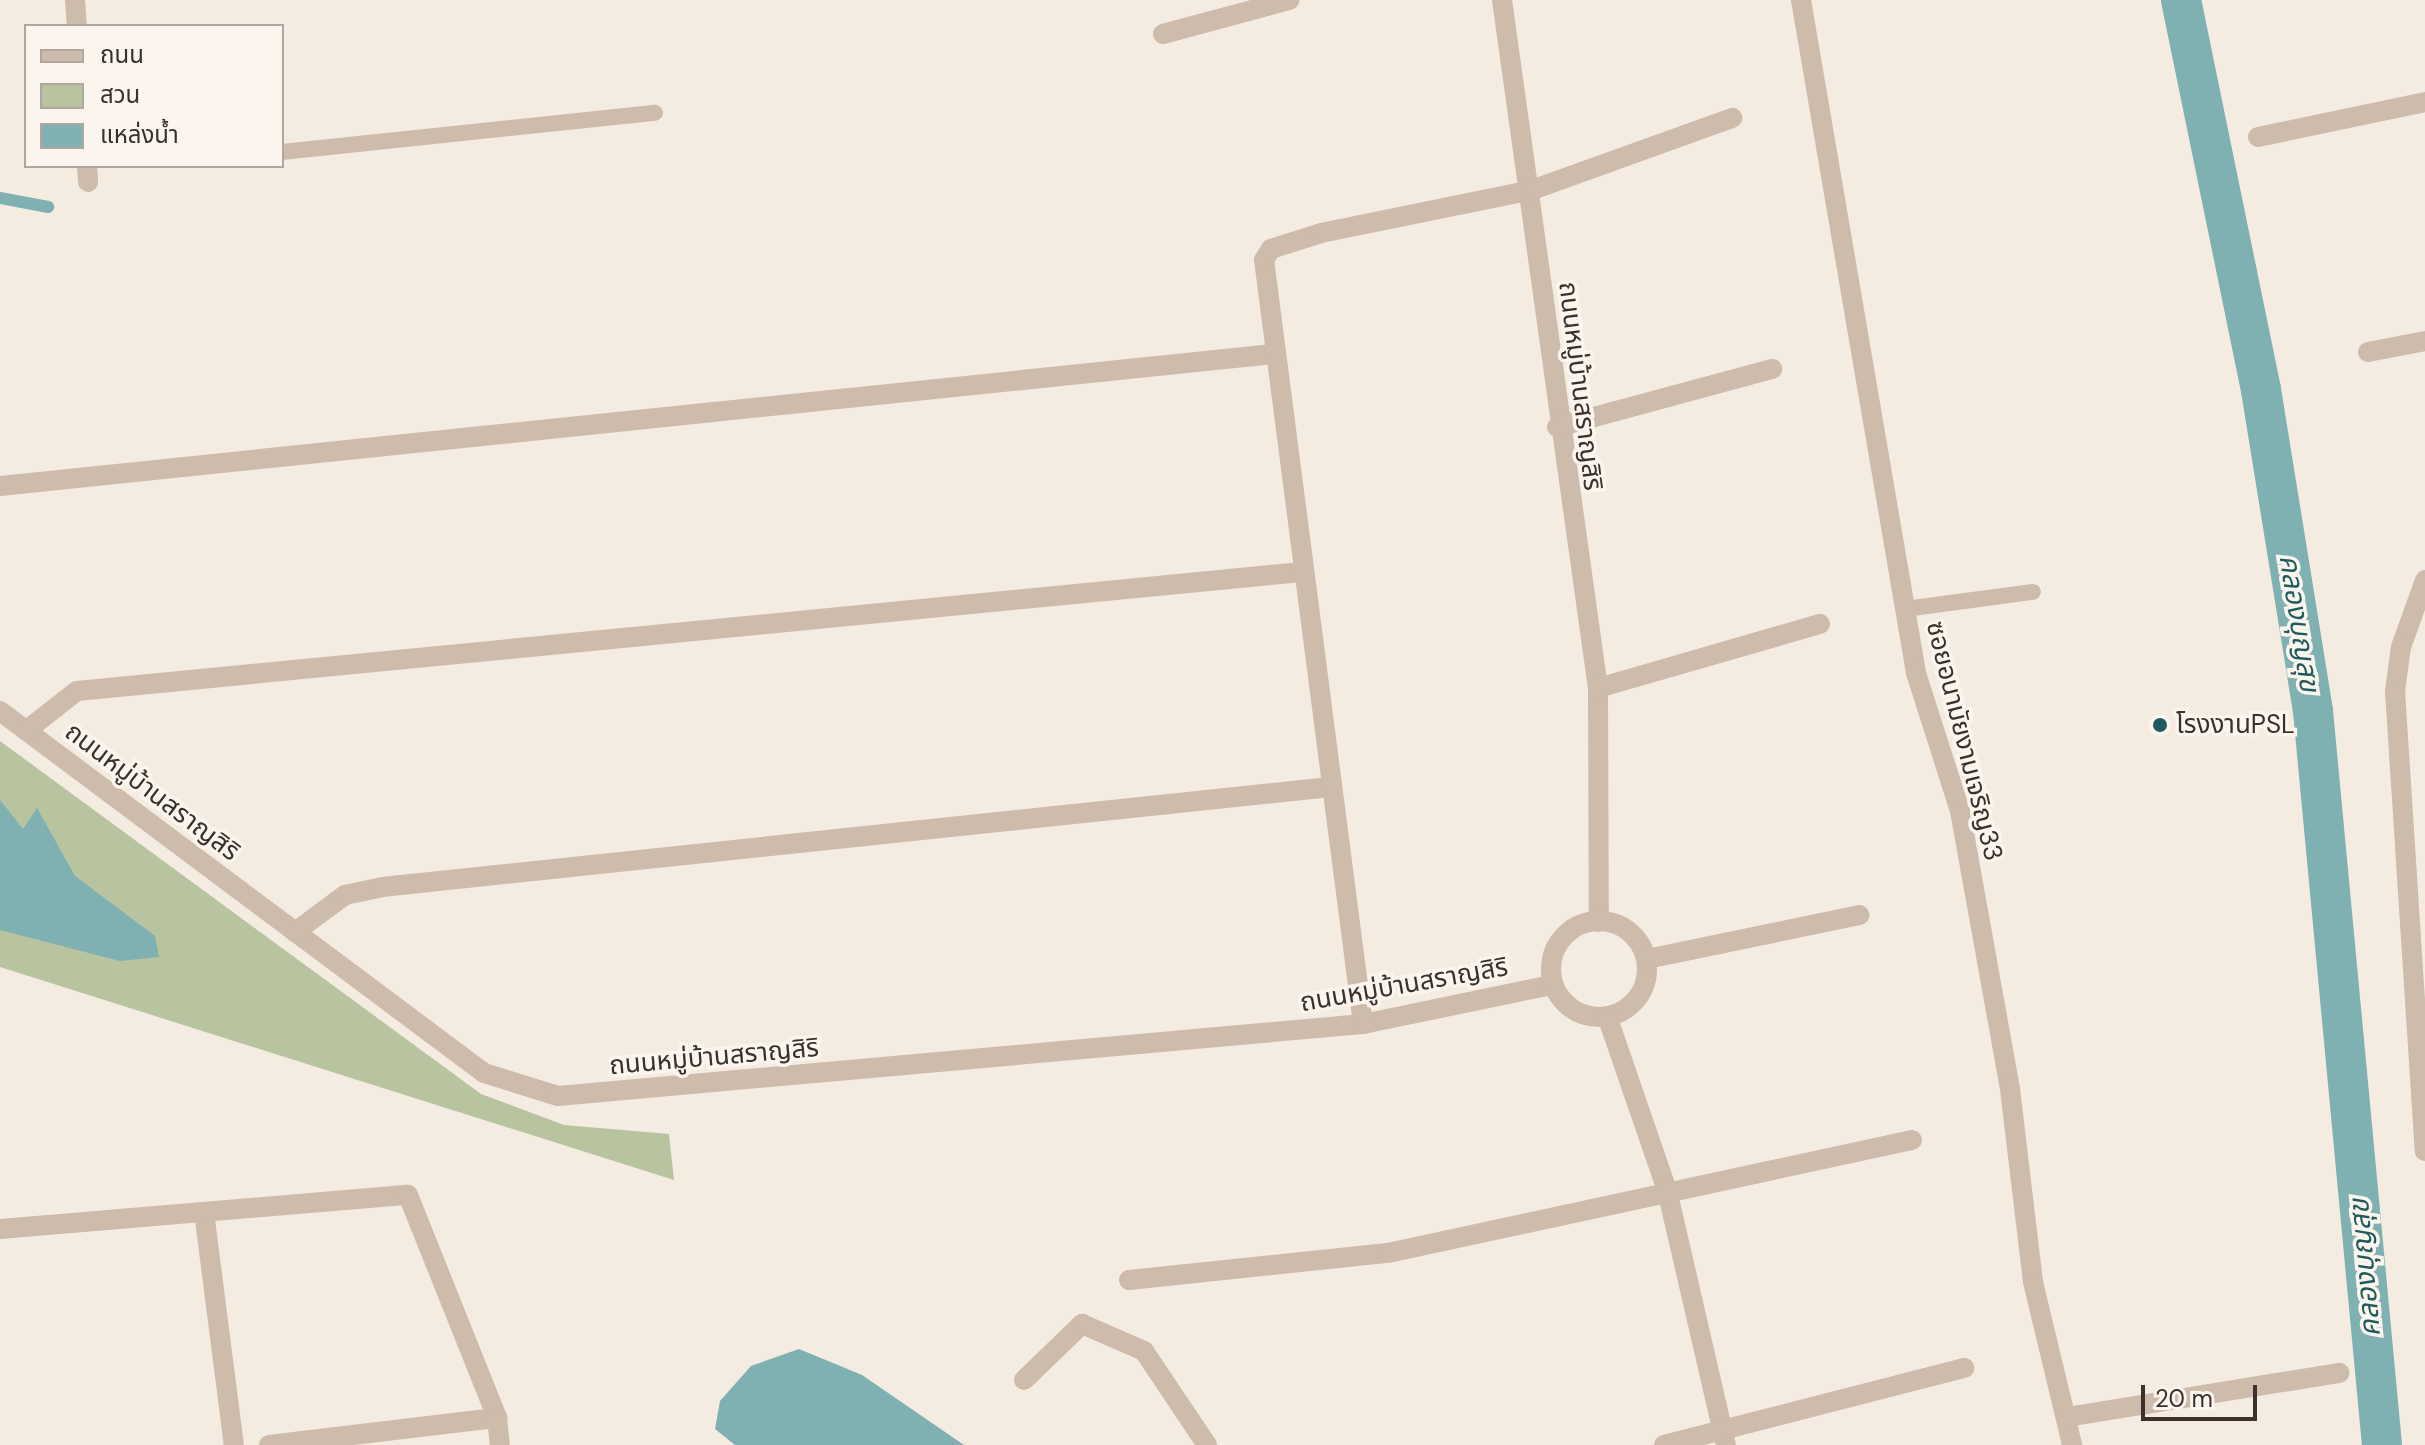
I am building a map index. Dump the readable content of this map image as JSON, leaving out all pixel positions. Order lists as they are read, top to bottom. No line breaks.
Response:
{"streets":{"street":["ถนนหมู่บ้านสราญสิริ","ซอยอนามัยงามเจริญ33"]},"water":["คลองบุญสุข"],"places":["โรงงานPSL"],"legend":["ถนน","สวน","แหล่งน้ำ"],"scale_bar":"20 m"}
